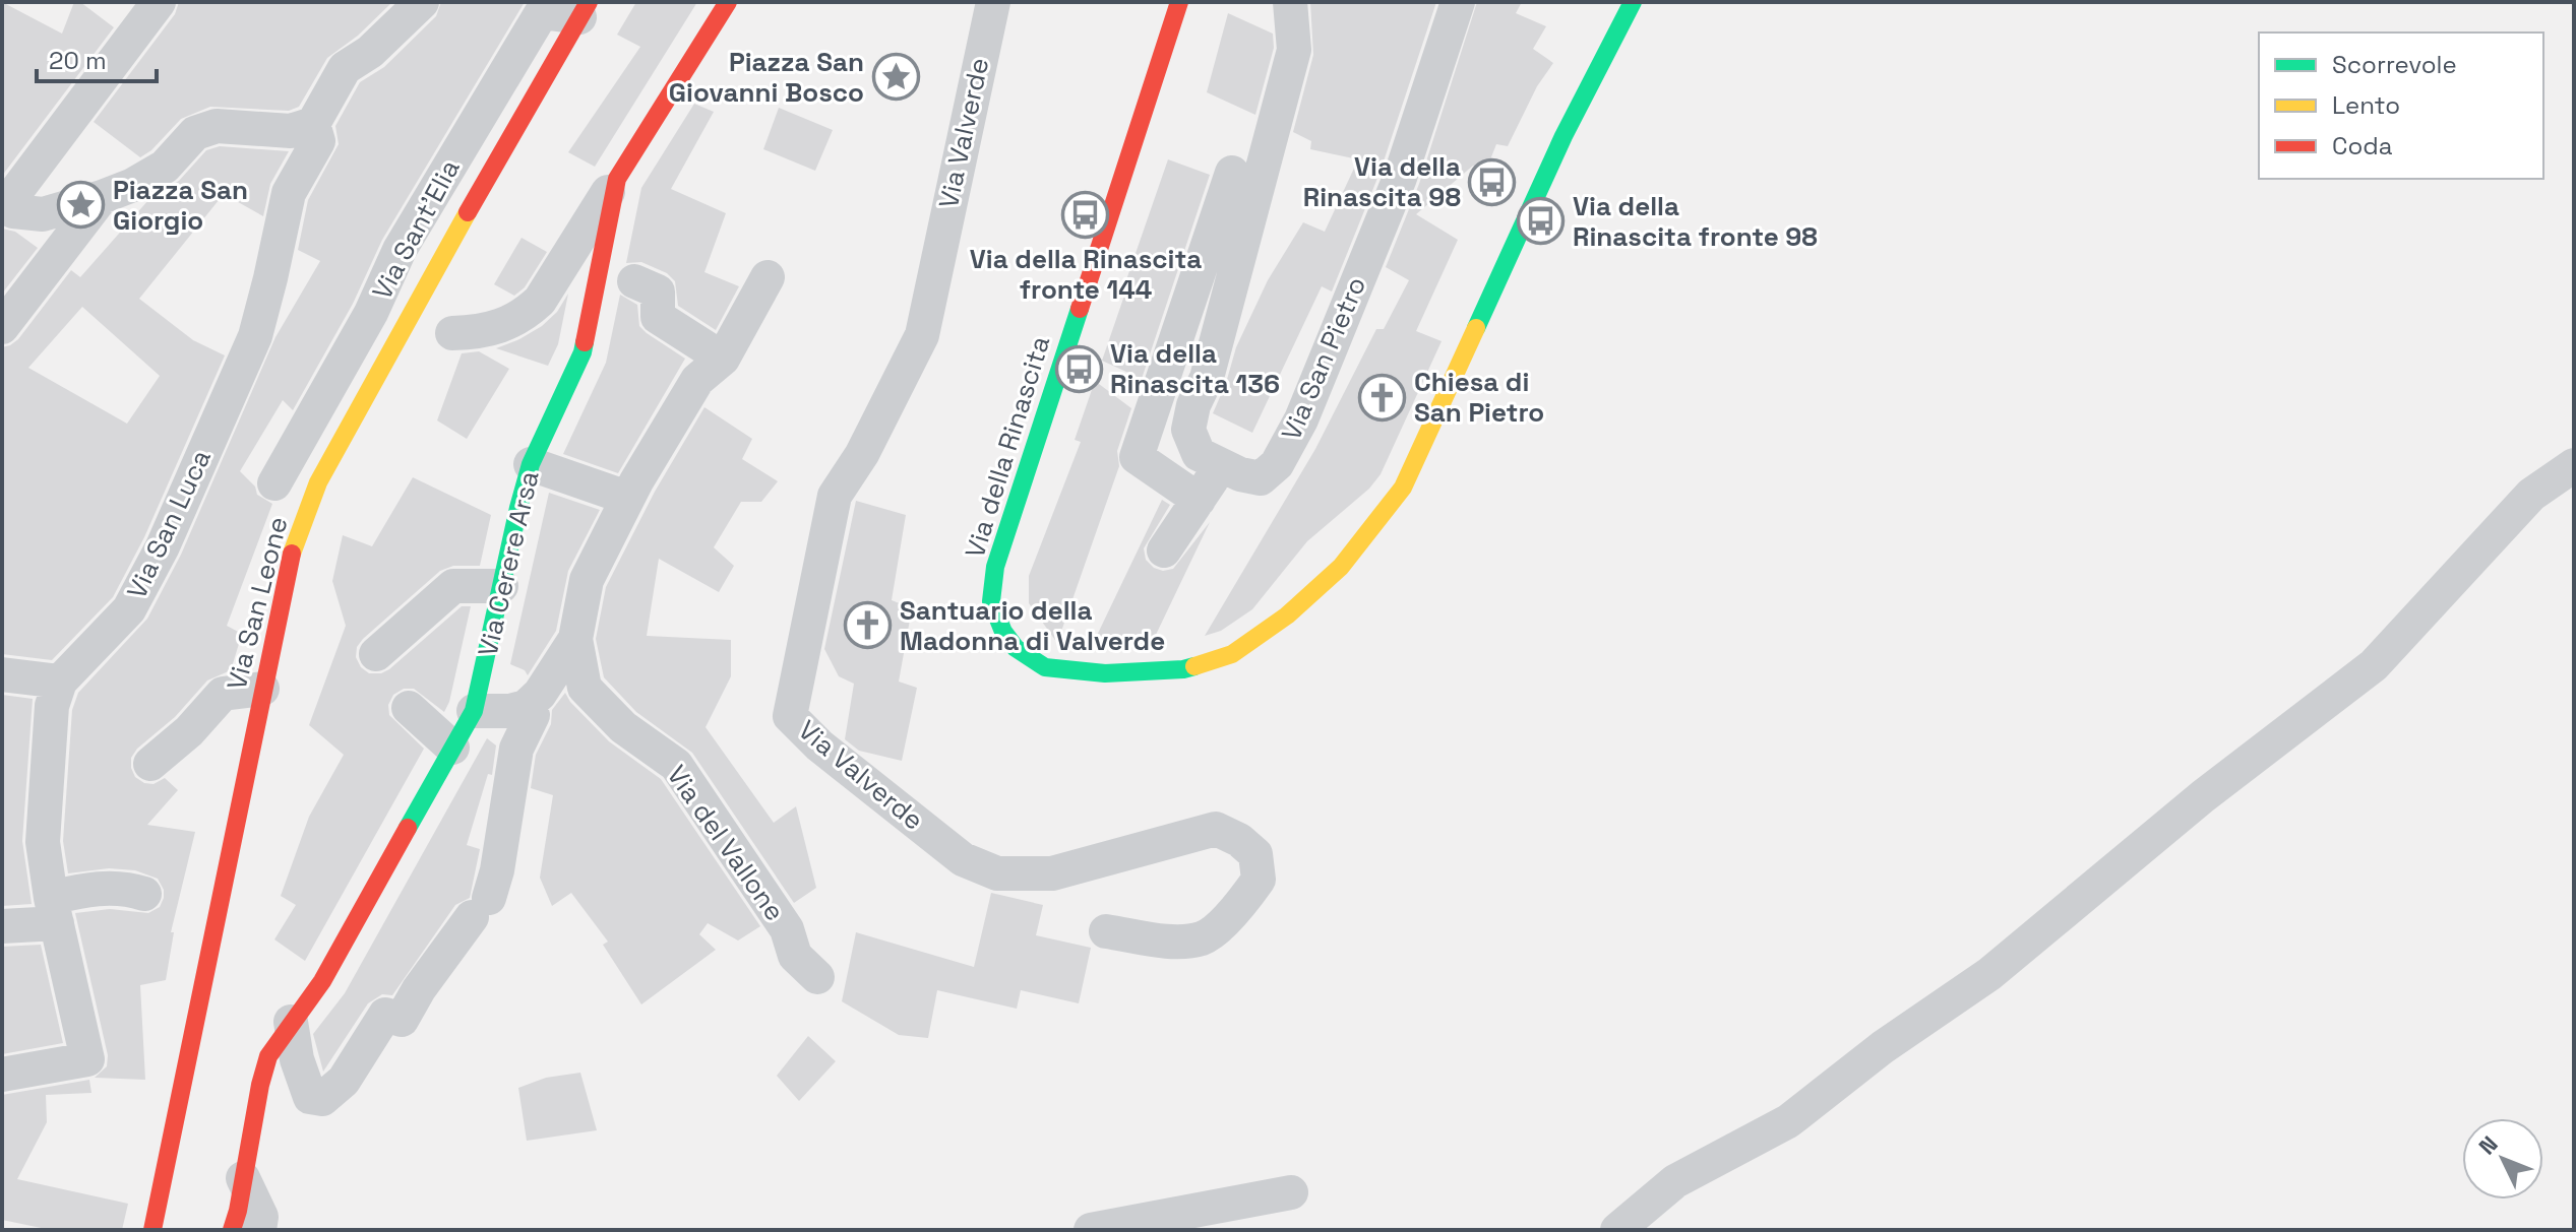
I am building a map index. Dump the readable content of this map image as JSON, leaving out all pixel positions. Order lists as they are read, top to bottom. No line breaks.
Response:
{"streets":{"street":["Via Valverde","Via Sant'Elia","Via San Pietro","Via della Rinascita","Via San Luca","Via Cerere Arsa","Via San Leone","Via del Vallone"]},"crossings":[["Via Sant'Elia","Via San Leone"]],"places":{"place":["Piazza San Giovanni Bosco","Piazza San Giorgio"],"bus stop":["Via della Rinascita 98","Via della Rinascita fronte 144","Via della Rinascita fronte 98","Via della Rinascita 136"],"church":["Chiesa di San Pietro","Santuario della Madonna di Valverde"]},"legend":["Scorrevole","Lento","Coda"],"scale_bar":"20 m","north":"top left"}
